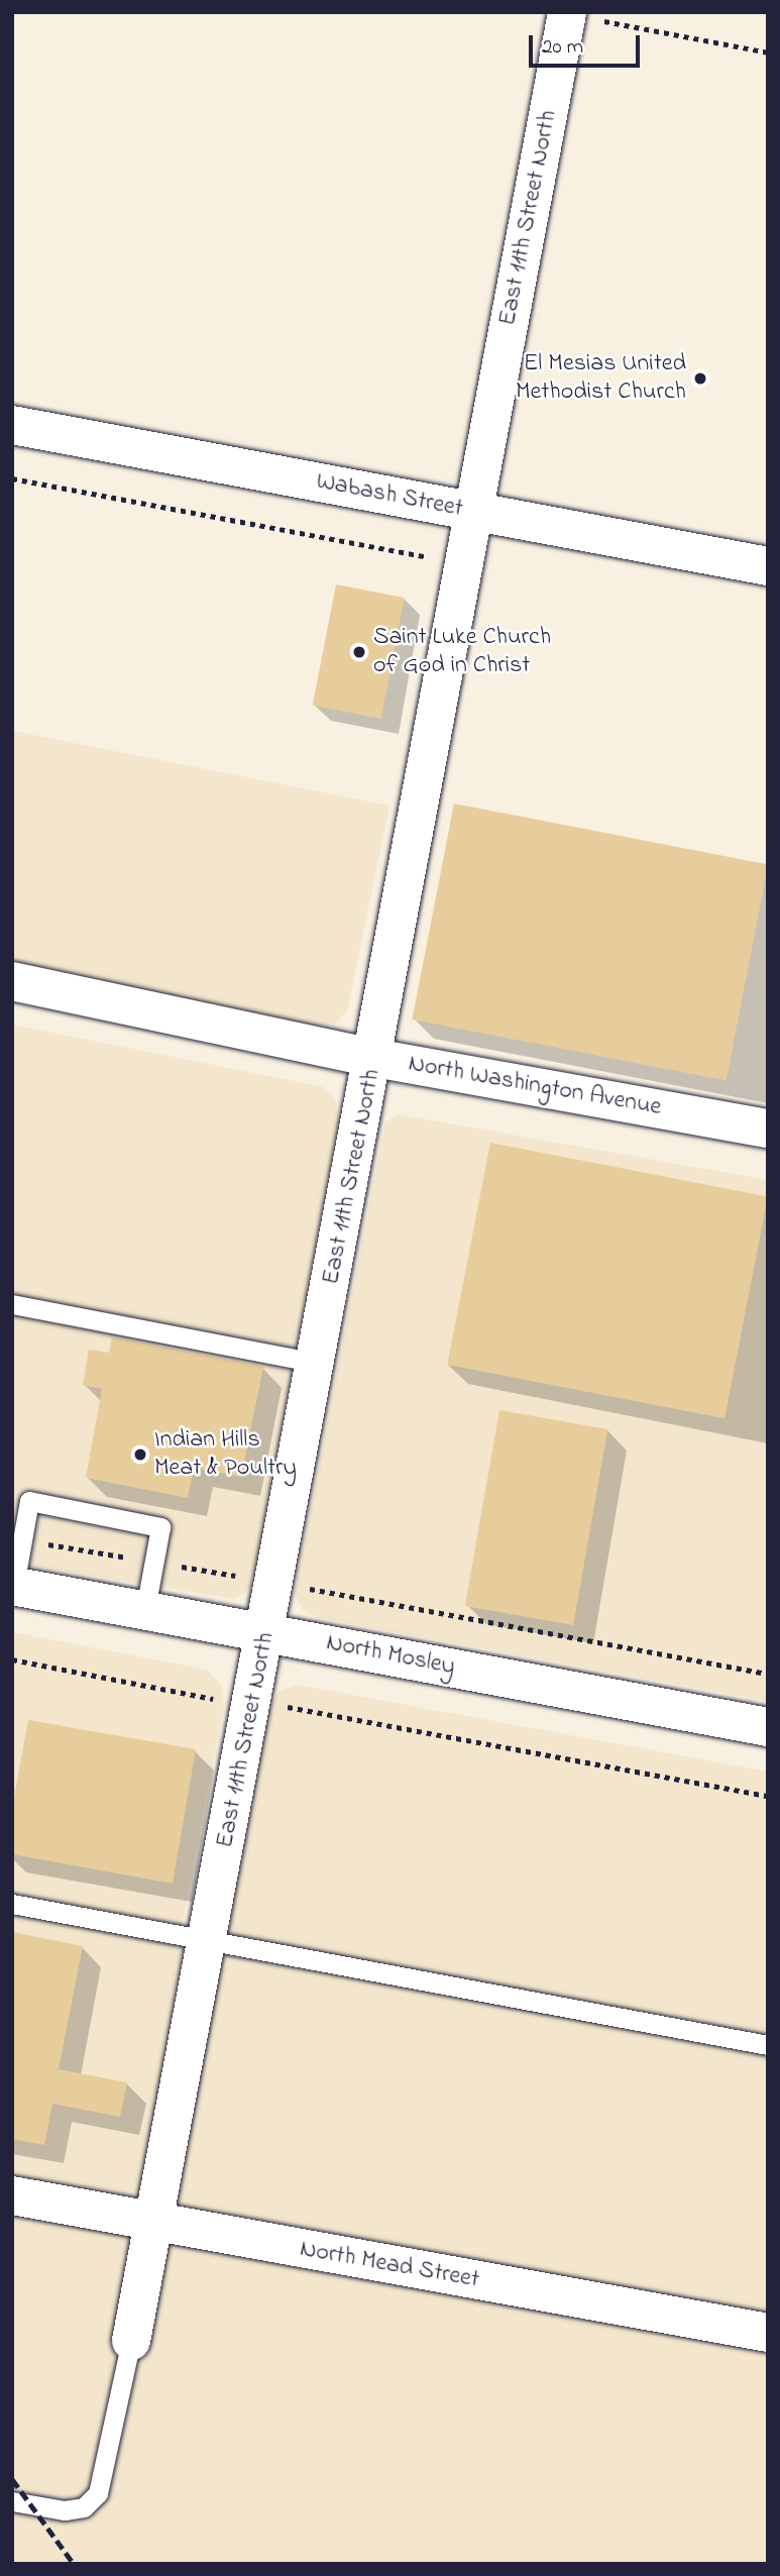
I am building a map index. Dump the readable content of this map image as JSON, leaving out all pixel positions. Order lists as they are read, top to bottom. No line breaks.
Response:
{"streets":{"street":["East 11th Street North","Wabash Street","North Washington Avenue","North Mosley","North Mead Street"]},"crossings":[["East 11th Street North","Wabash Street"],["East 11th Street North","North Washington Avenue"],["East 11th Street North","North Mosley"],["East 11th Street North","North Mead Street"]],"places":["El Mesias United Methodist Church","Saint Luke Church of God in Christ","Indian Hills Meat & Poultry"],"scale_bar":"20 m"}
